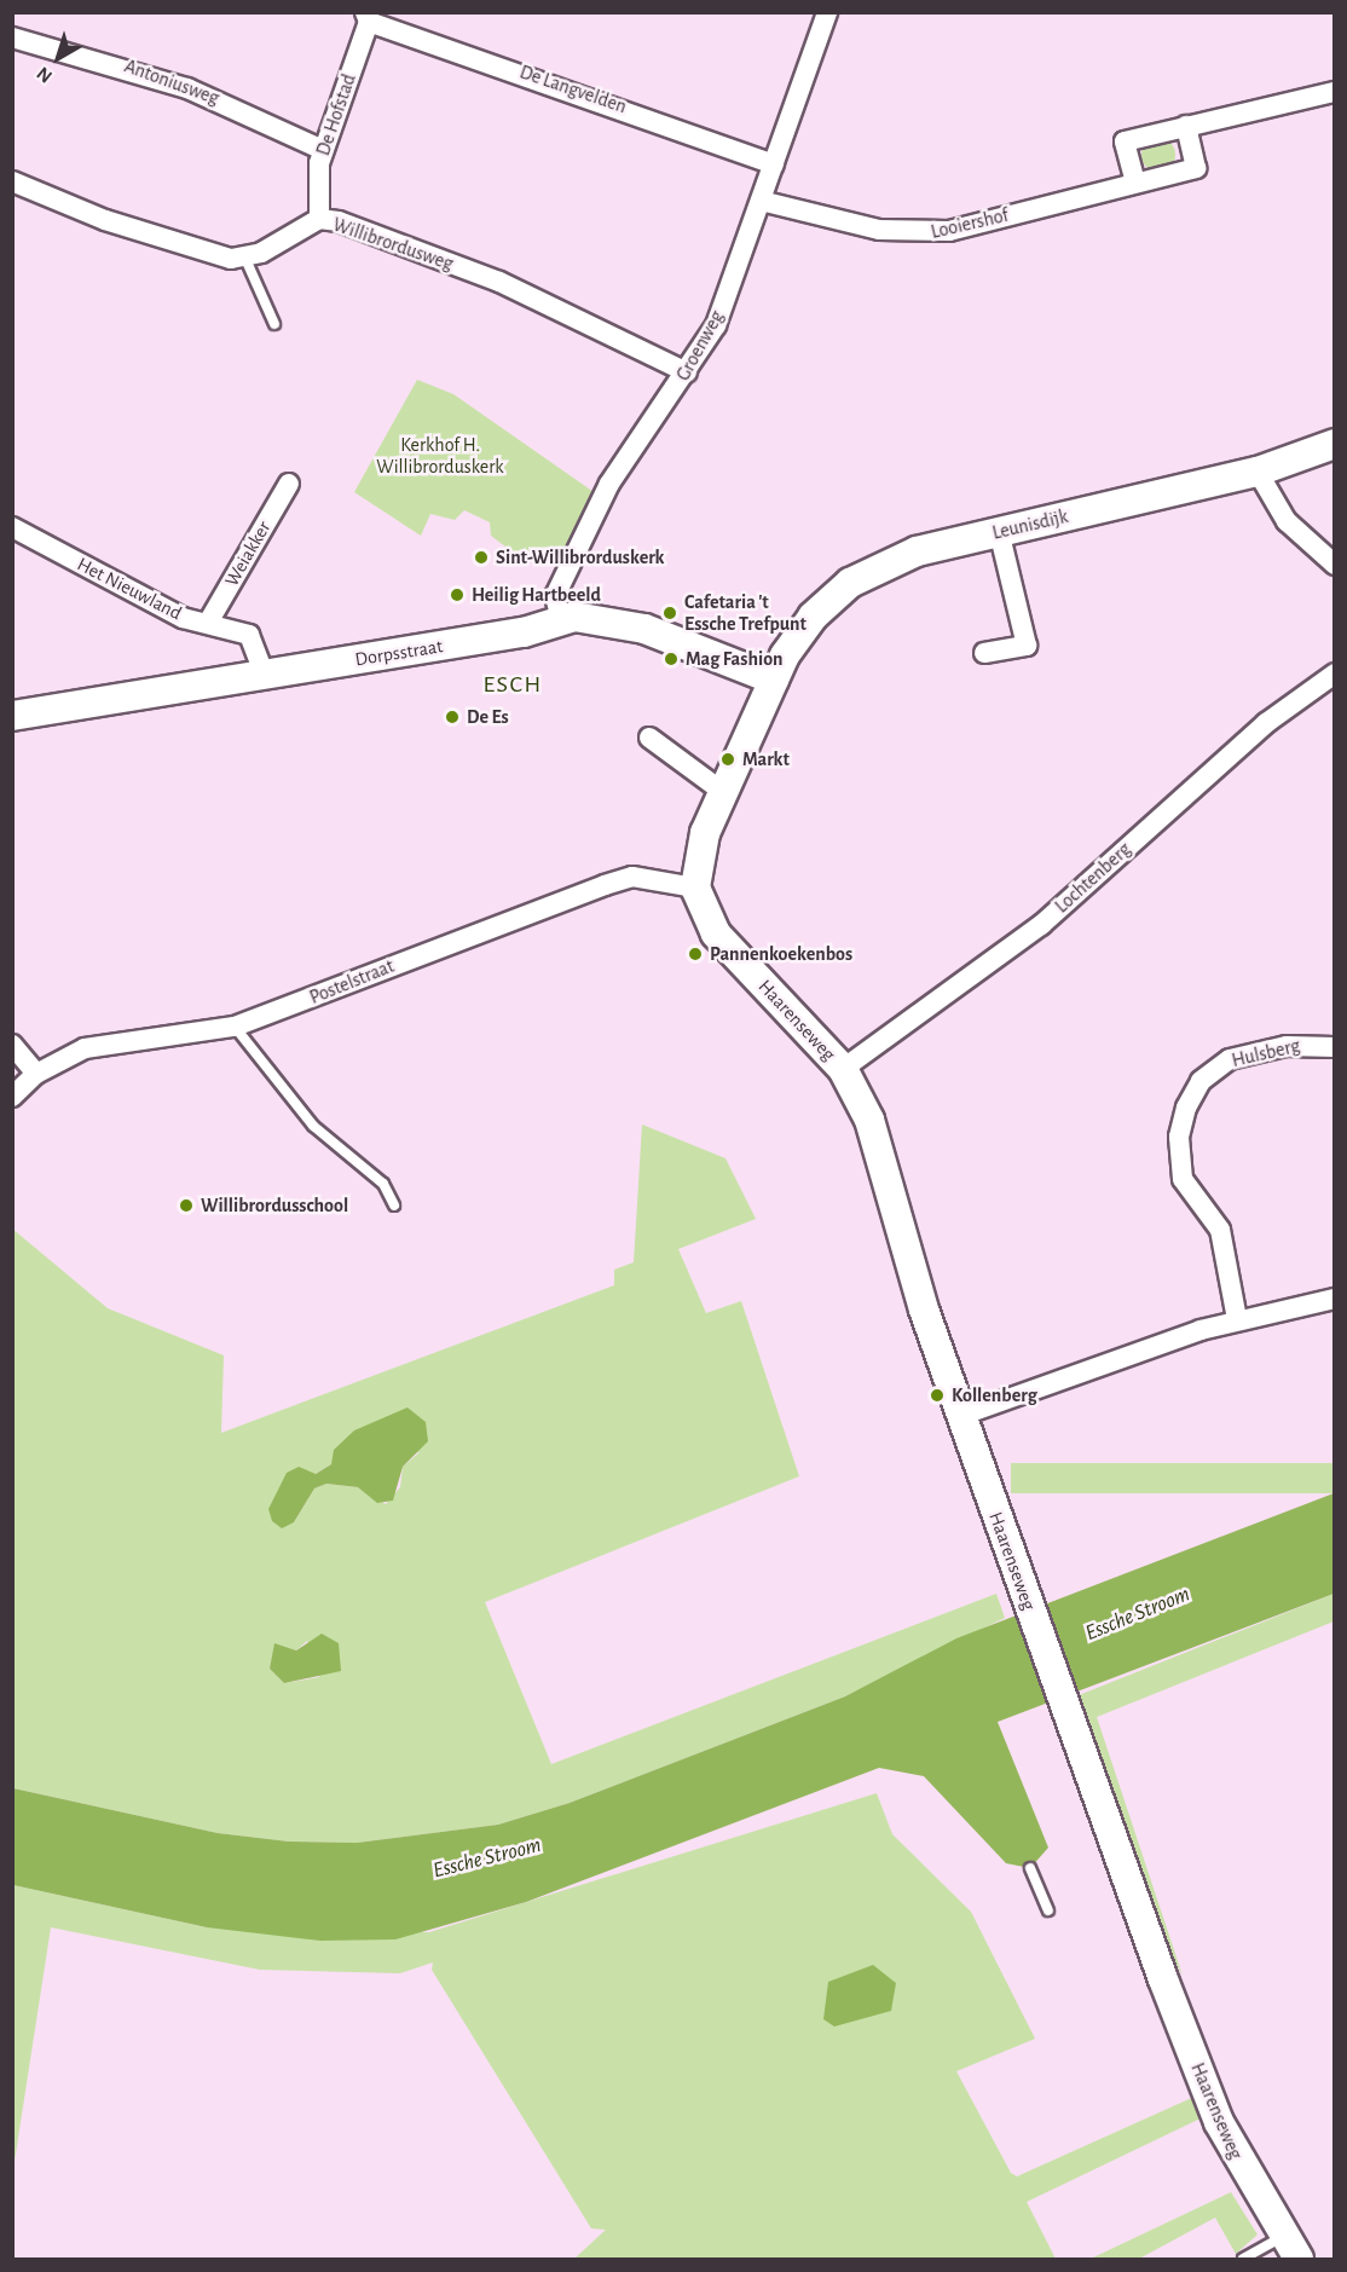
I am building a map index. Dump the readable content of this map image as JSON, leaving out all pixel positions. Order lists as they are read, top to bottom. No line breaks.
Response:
{"streets":{"street":["Antoniusweg","De Langvelden","De Hofstad","Looiershof","Willibrordusweg","Groenweg","Leunisdijk","Weiakker","Het Nieuwland","Dorpsstraat","Lochtenberg","Postelstraat","Haarenseweg","Hulsberg"]},"crossings":[["Antoniusweg","De Hofstad"],["De Langvelden","De Hofstad"],["De Langvelden","Groenweg"],["De Hofstad","Willibrordusweg"],["Looiershof","Groenweg"],["Willibrordusweg","Groenweg"],["Groenweg","Dorpsstraat"],["Leunisdijk","Dorpsstraat"],["Weiakker","Het Nieuwland"],["Het Nieuwland","Dorpsstraat"],["Lochtenberg","Haarenseweg"],["Postelstraat","Haarenseweg"]],"districts":["ESCH"],"water":["Essche Stroom"],"parks":["Kerkhof H. Willibrorduskerk"],"places":["Sint-Willibrorduskerk","Heilig Hartbeeld","Cafetaria 't Essche Trefpunt","Mag Fashion","De Es","Markt","Pannenkoekenbos","Willibrordusschool","Kollenberg"],"north":"bottom left"}
